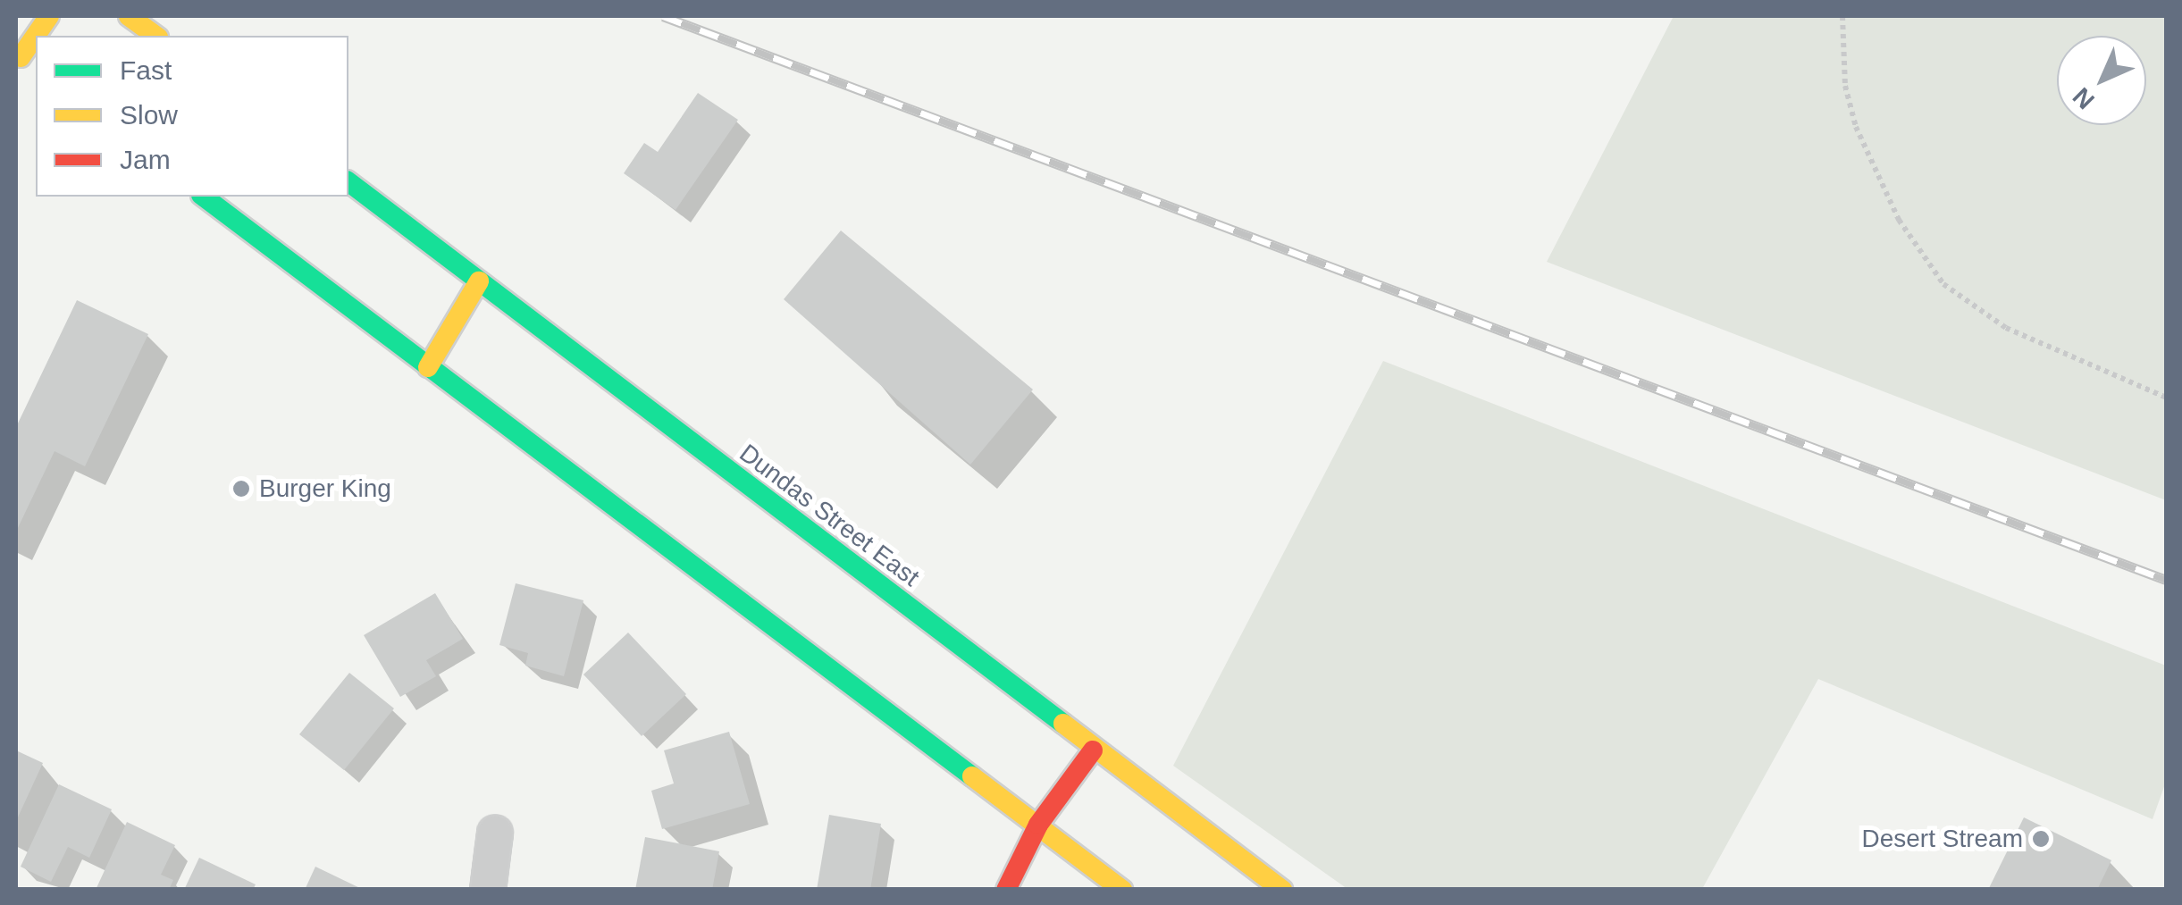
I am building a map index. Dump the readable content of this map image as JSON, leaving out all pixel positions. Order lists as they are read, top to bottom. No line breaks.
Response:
{"streets":{"main road":["Dundas Street East"]},"places":["Burger King","Desert Stream"],"legend":["Fast","Slow","Jam"],"north":"bottom left"}
